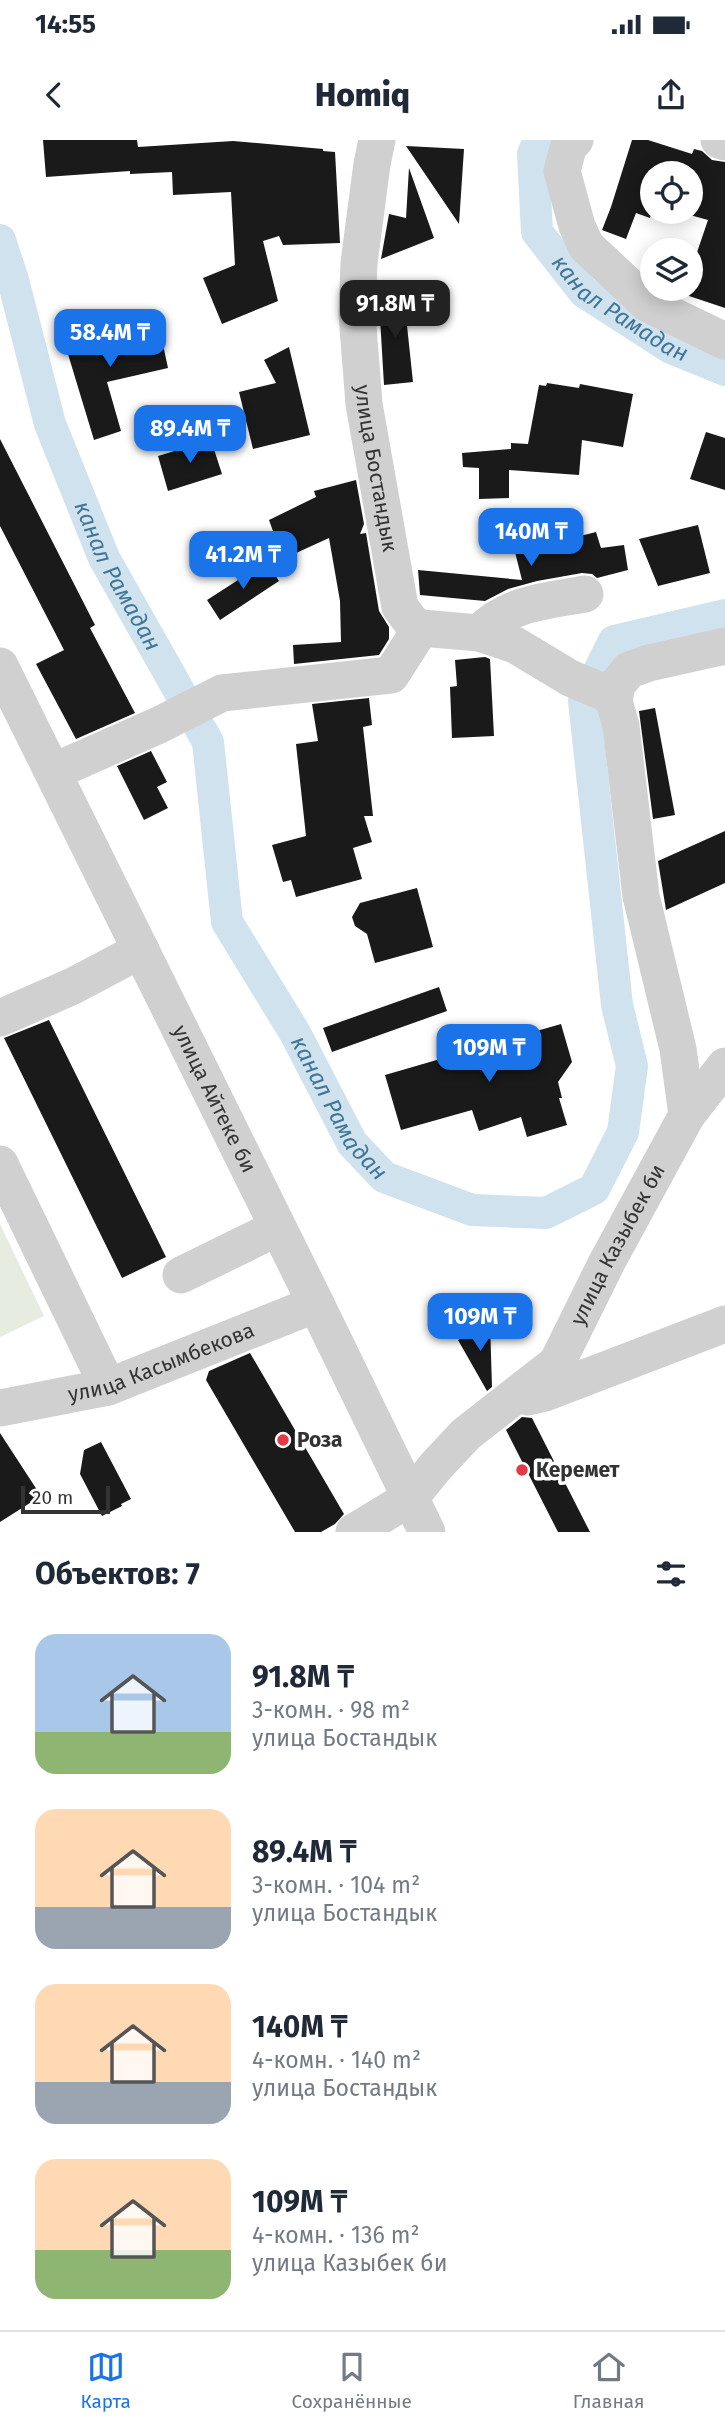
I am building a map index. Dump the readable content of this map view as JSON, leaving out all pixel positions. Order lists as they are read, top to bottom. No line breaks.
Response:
{"streets":{"street":["улица Бостандык","улица Айтеке би","улица Казыбек би","улица Касымбекова"]},"crossings":[["улица Айтеке би","улица Казыбек би"],["улица Айтеке би","улица Касымбекова"]],"water":["канал Рамадан"],"places":["Роза","Керемет"],"scale_bar":"20 m","page":{"status":"14:55","header":"Homiq","price":["91.8M ₸","58.4M ₸","89.4M ₸","140M ₸","41.2M ₸","109M ₸","109M ₸"],"scale":"20 m","heading":"Объектов: 7","list":[{"name":"91.8M ₸","note":"3-комн. · 98 m² · улица Бостандык"},{"name":"89.4M ₸","note":"3-комн. · 104 m² · улица Бостандык"},{"name":"140M ₸","note":"4-комн. · 140 m² · улица Бостандык"},{"name":"109M ₸","note":"4-комн. · 136 m² · улица Казыбек би"}],"tabs":["Карта","Сохранённые","Главная"]}}
